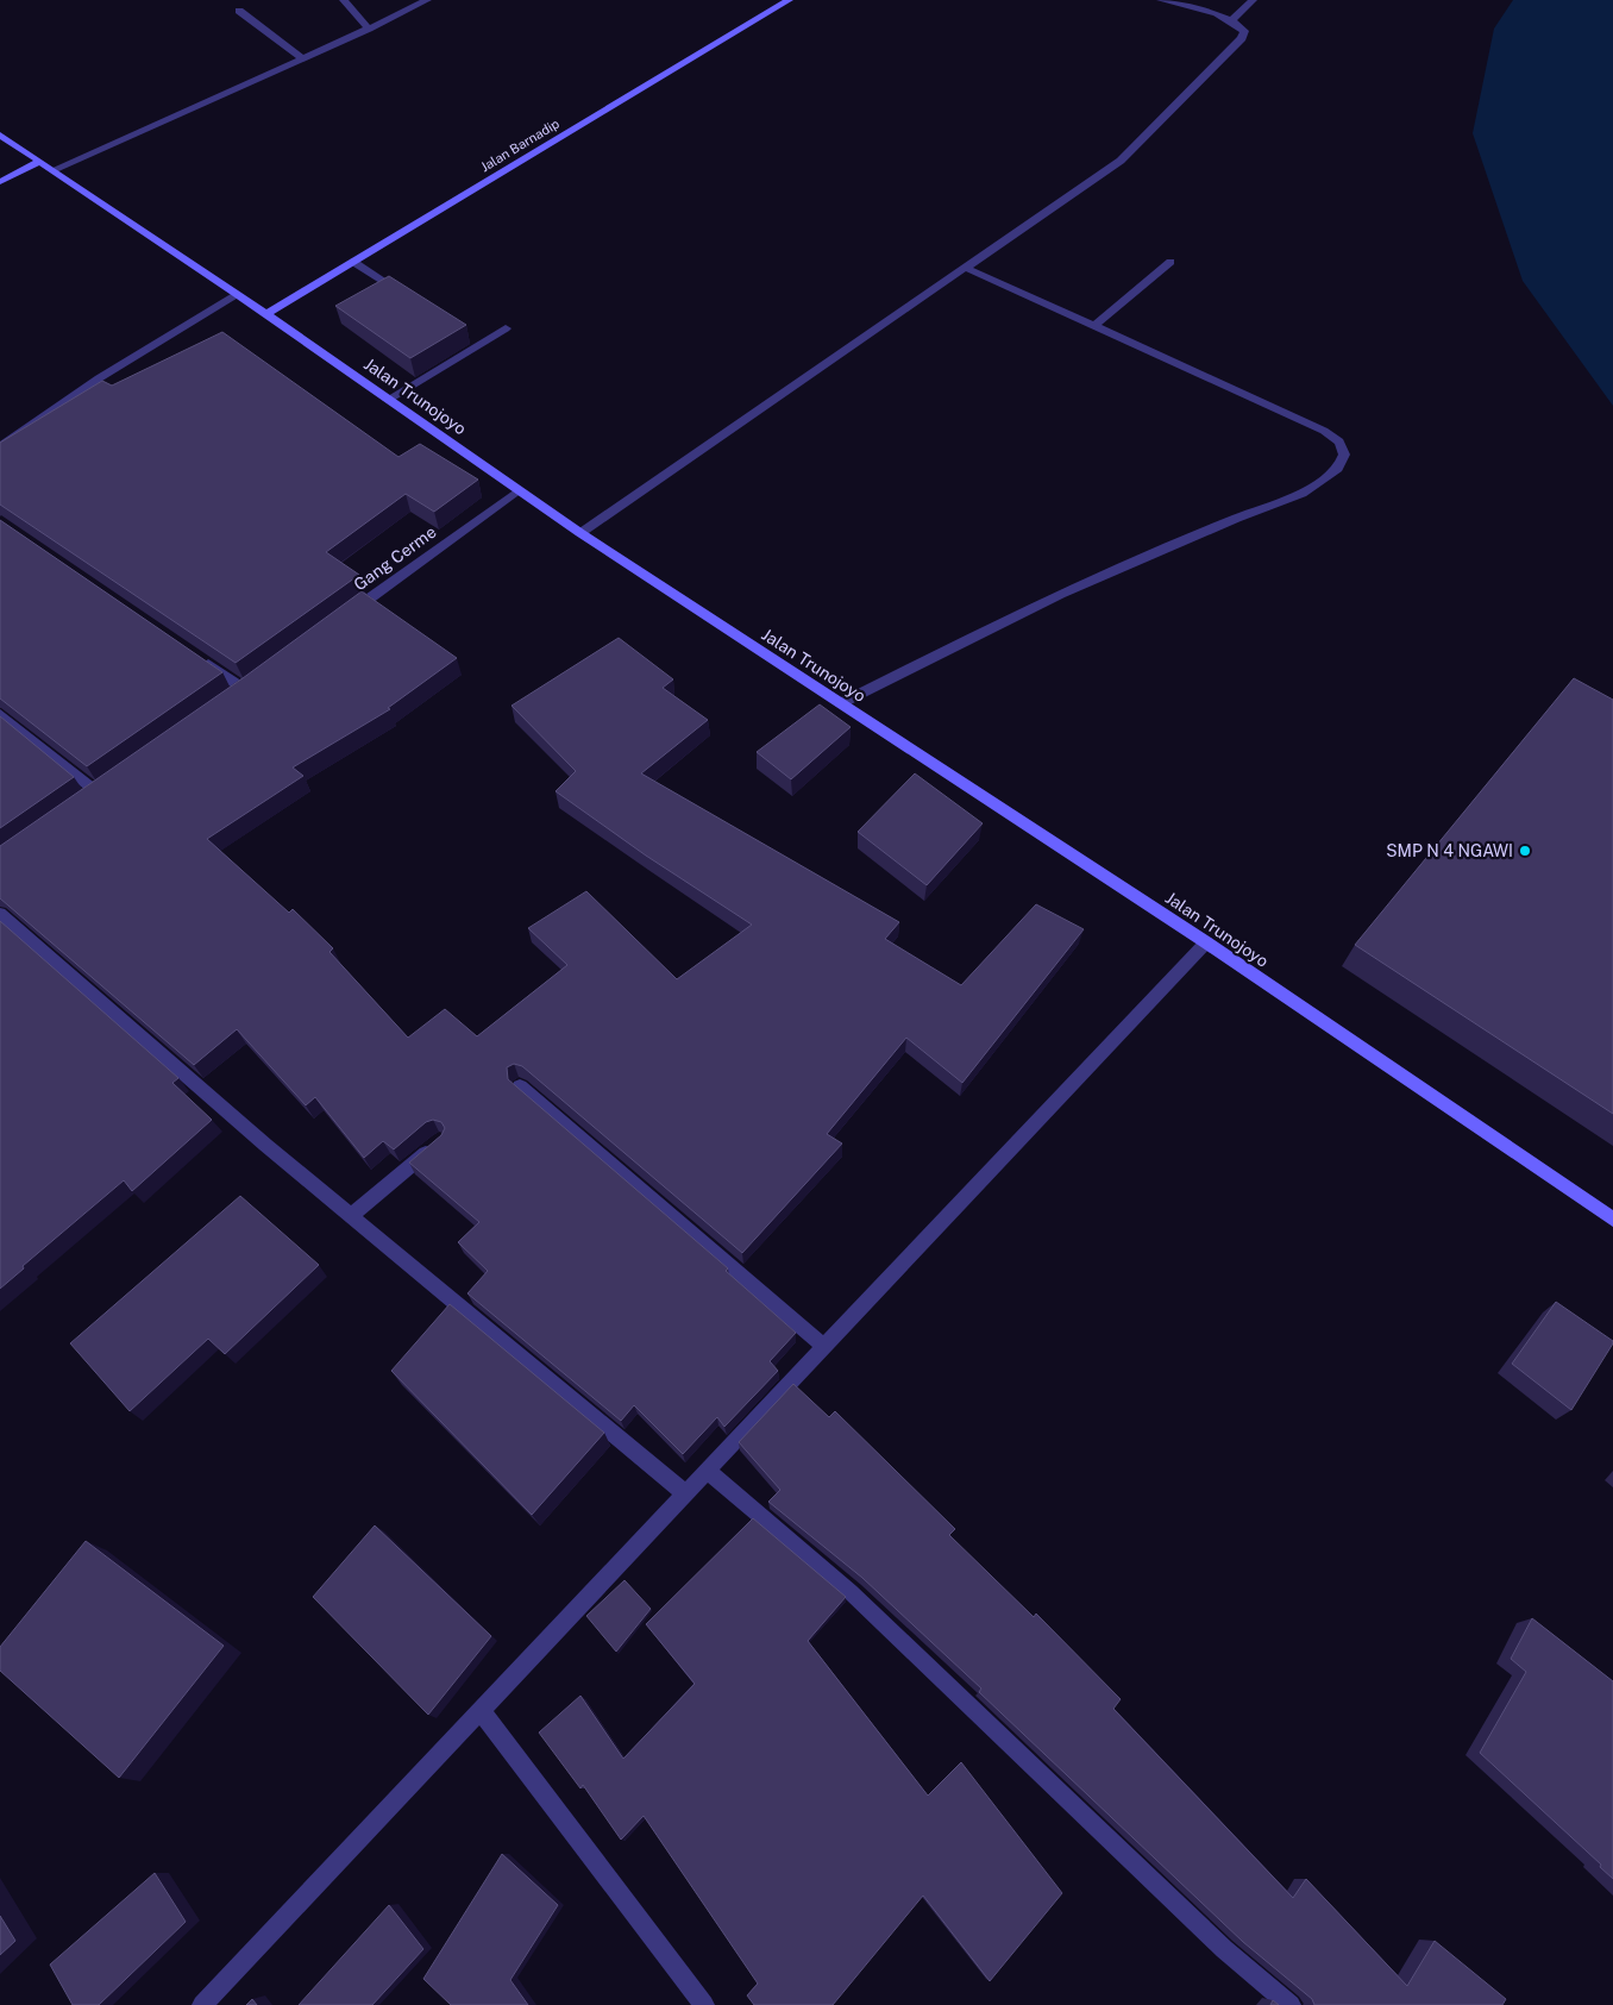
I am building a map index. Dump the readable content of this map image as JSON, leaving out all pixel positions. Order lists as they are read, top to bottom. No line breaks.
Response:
{"streets":{"main road":["Jalan Barnadip","Jalan Trunojoyo"],"street":["Gang Cerme"]},"crossings":[["Jalan Barnadip","Jalan Trunojoyo"],["Jalan Trunojoyo","Gang Cerme"]],"places":["SMP N 4 NGAWI"]}
